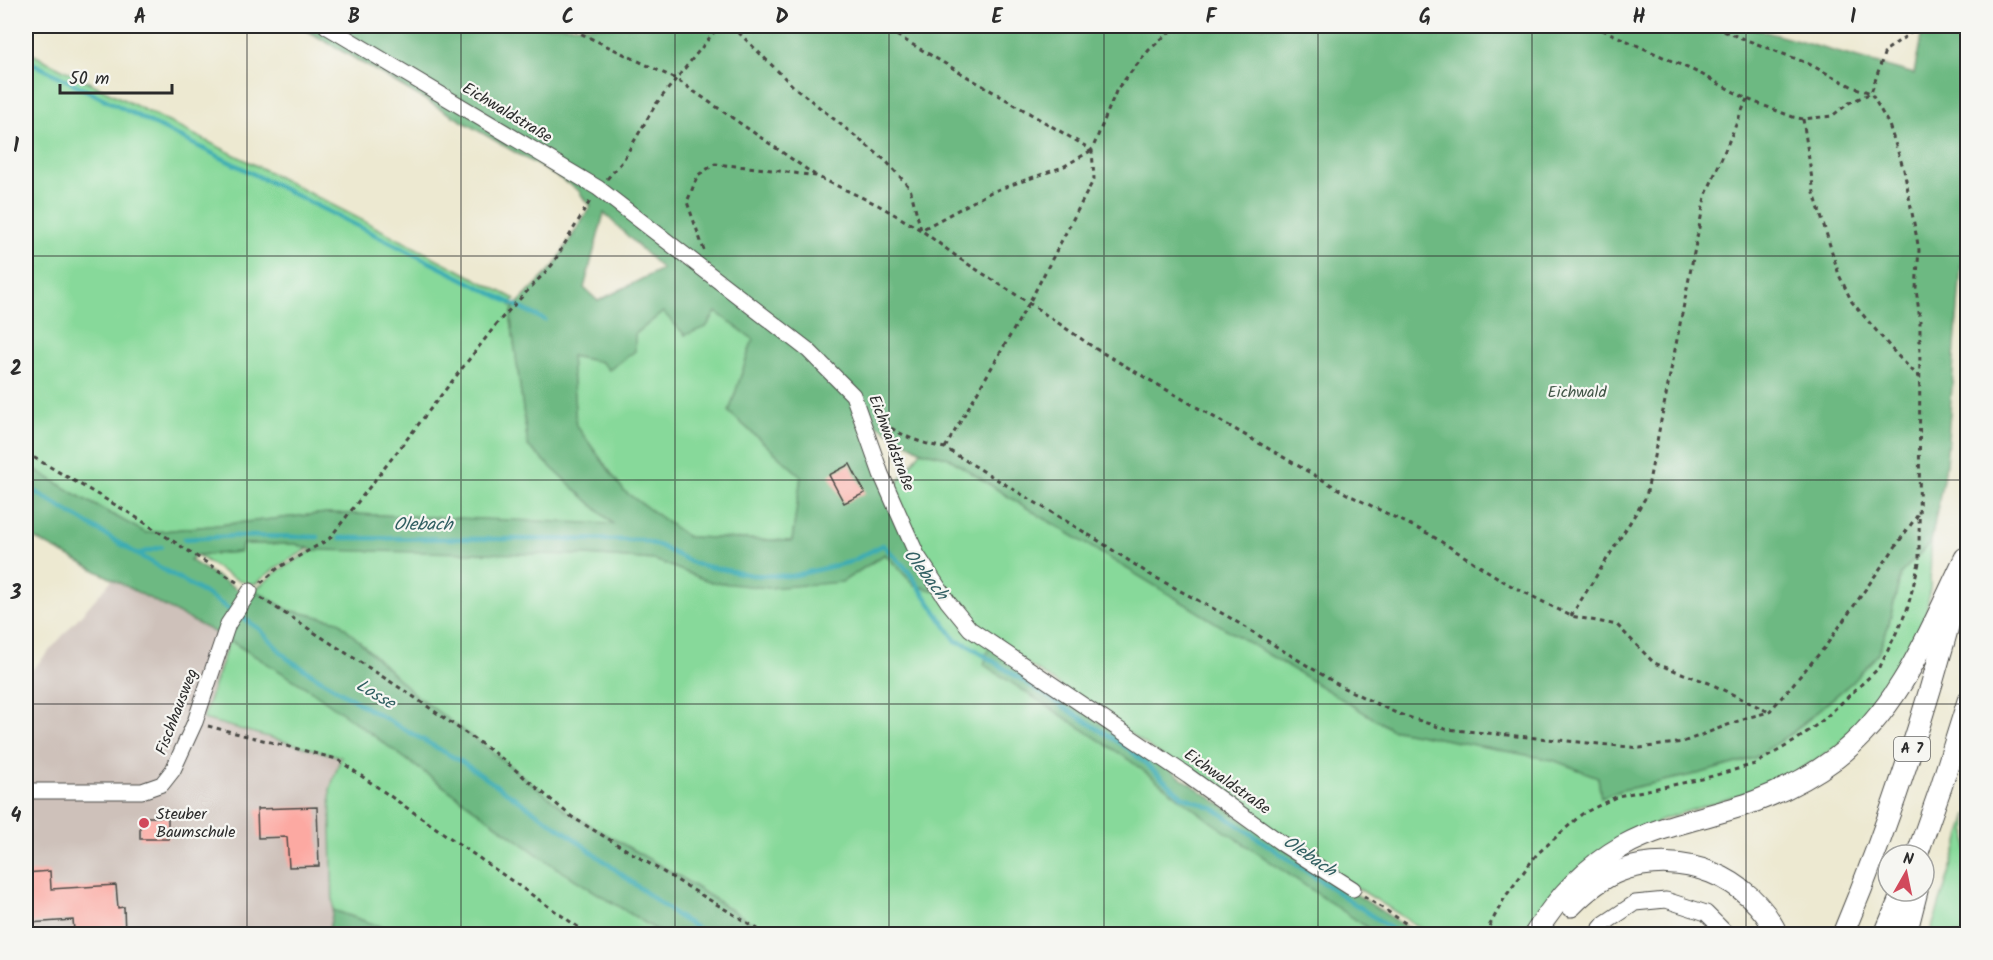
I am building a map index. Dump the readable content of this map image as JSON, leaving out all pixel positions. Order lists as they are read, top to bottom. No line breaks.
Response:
{"streets":{"highway":["A 7"],"street":["Eichwaldstraße","Fischhausweg"]},"water":["Olebach","Losse"],"parks":["Eichwald"],"places":["Steuber Baumschule"],"scale_bar":"50 m","north":"top","grid":{"columns":["A","B","C","D","E","F","G","H","I"],"rows":["1","2","3","4"]}}
